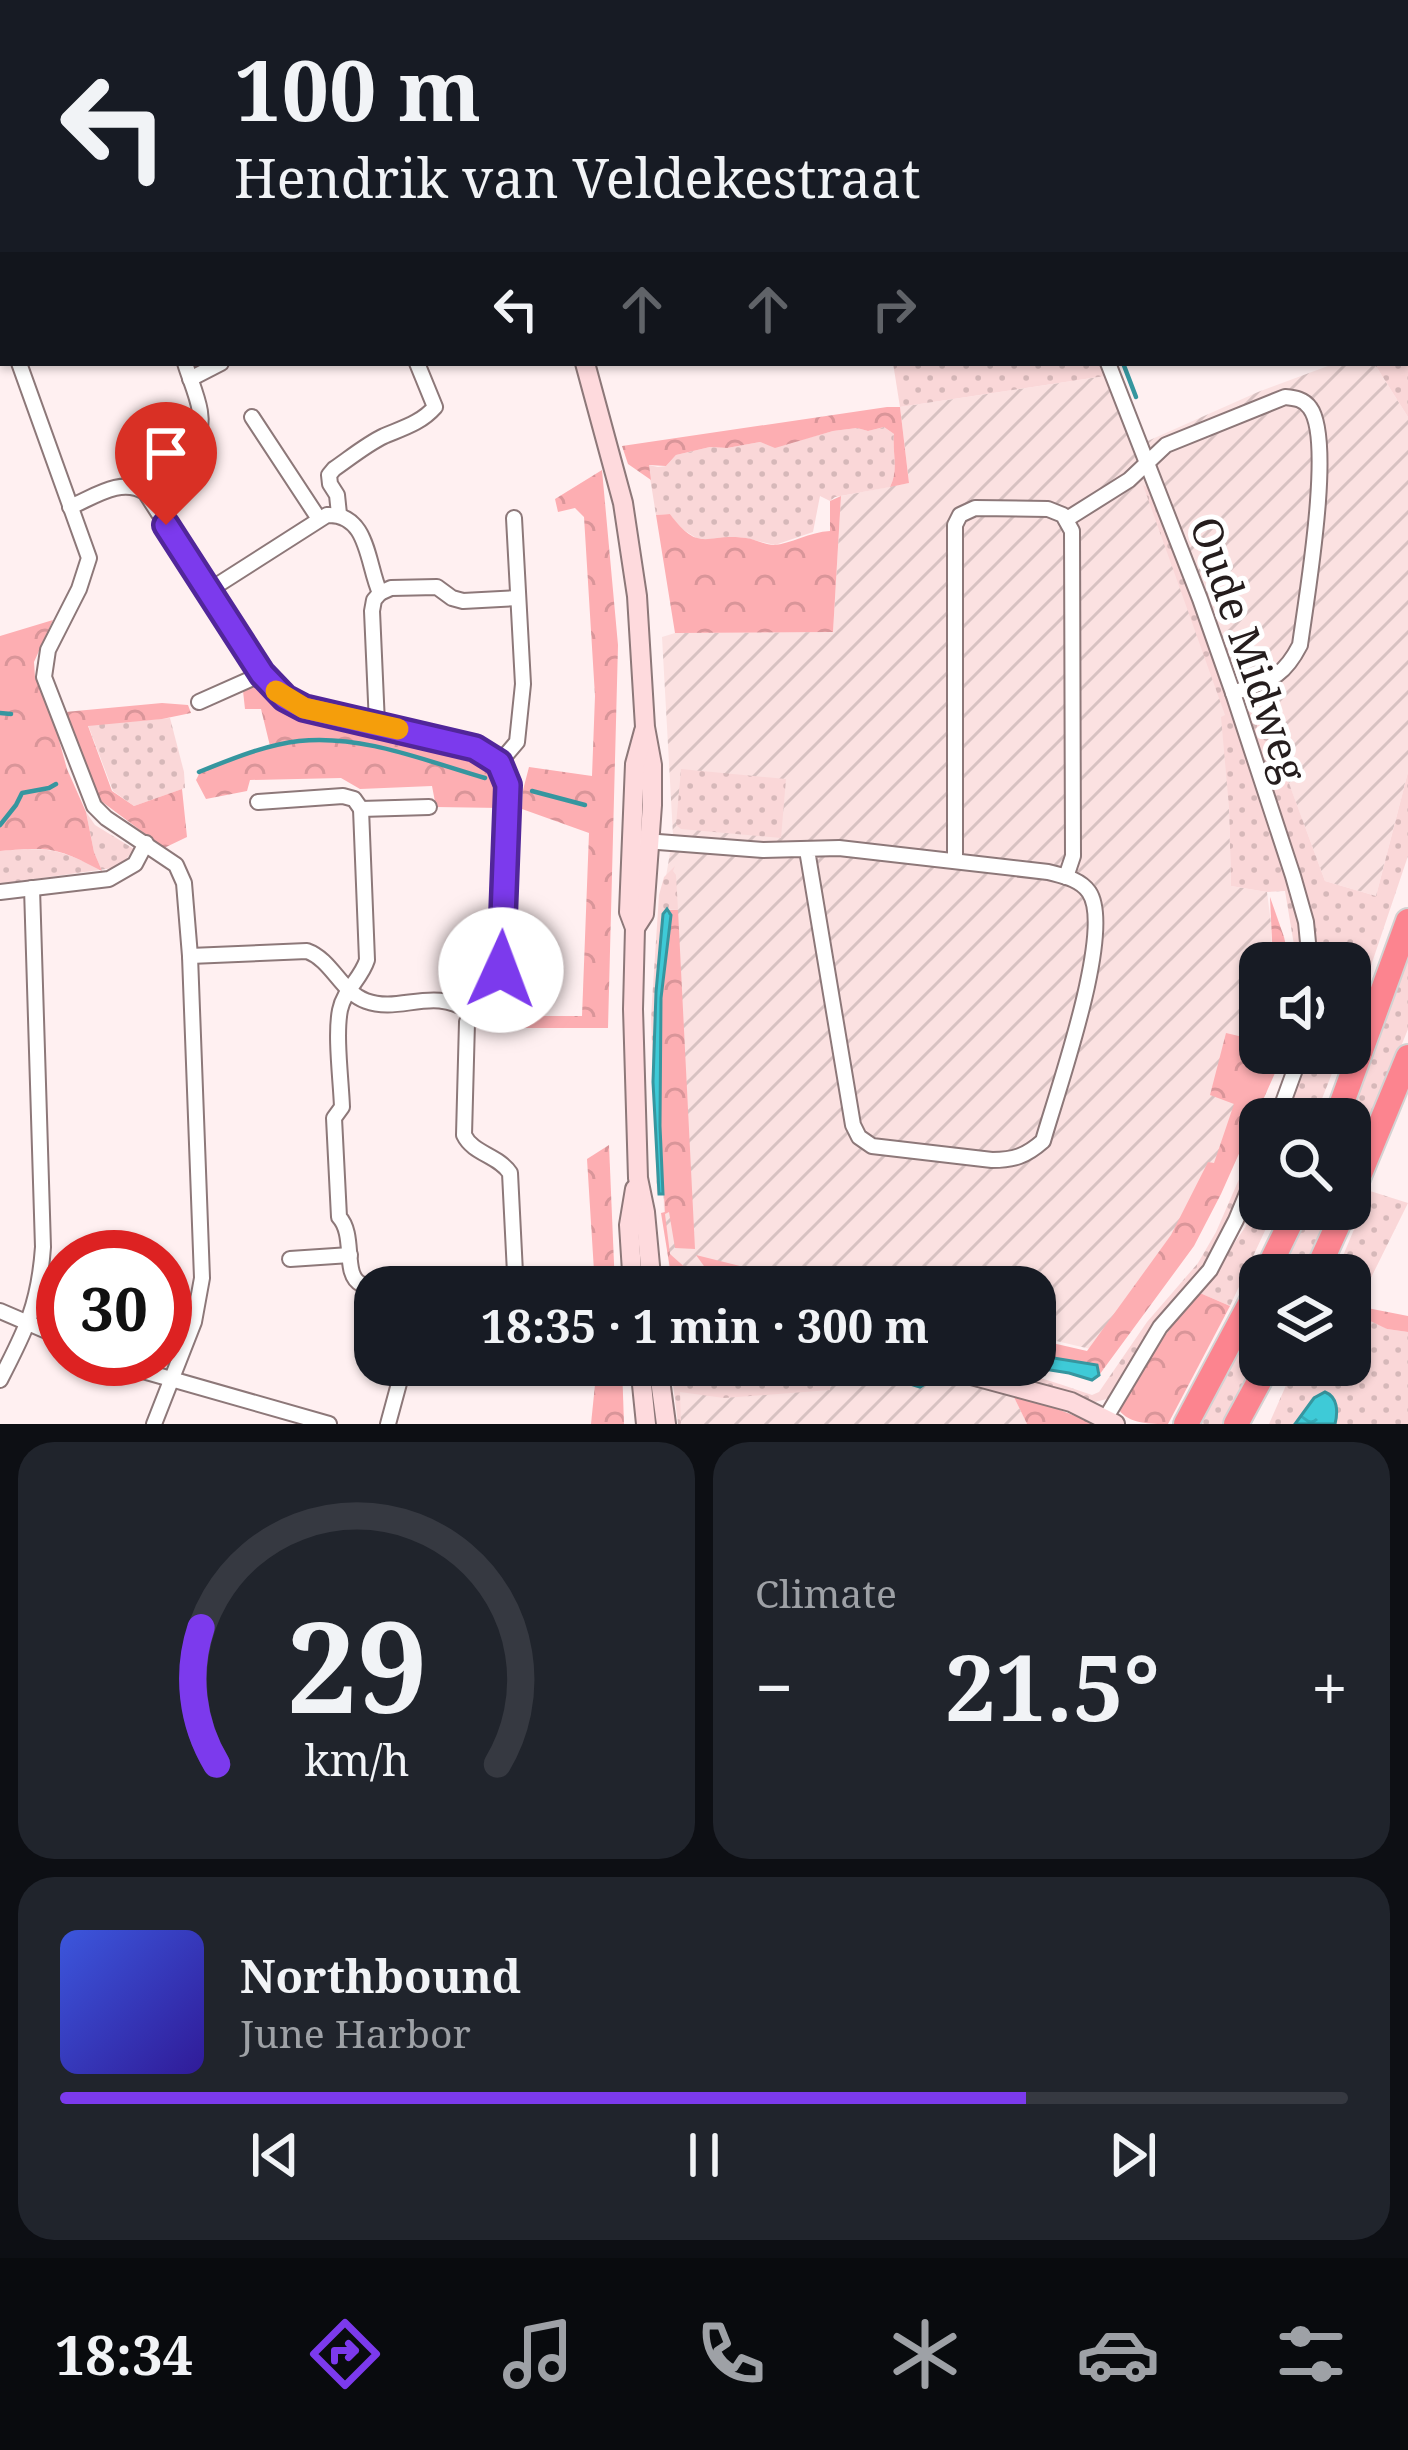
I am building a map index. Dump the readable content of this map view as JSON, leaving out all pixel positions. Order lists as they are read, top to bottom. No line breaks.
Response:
{"streets":{"street":["Oude Midweg"]},"page":{"turn":["100 m","Hendrik van Veldekestraat"],"limit":"30","trip":"18:35 · 1 min · 300 m","tile":"Climate","heat":["−","21.5°","+"],"song":["Northbound","June Harbor"],"tabs":"18:34","gauge":["29","km/h"]}}
